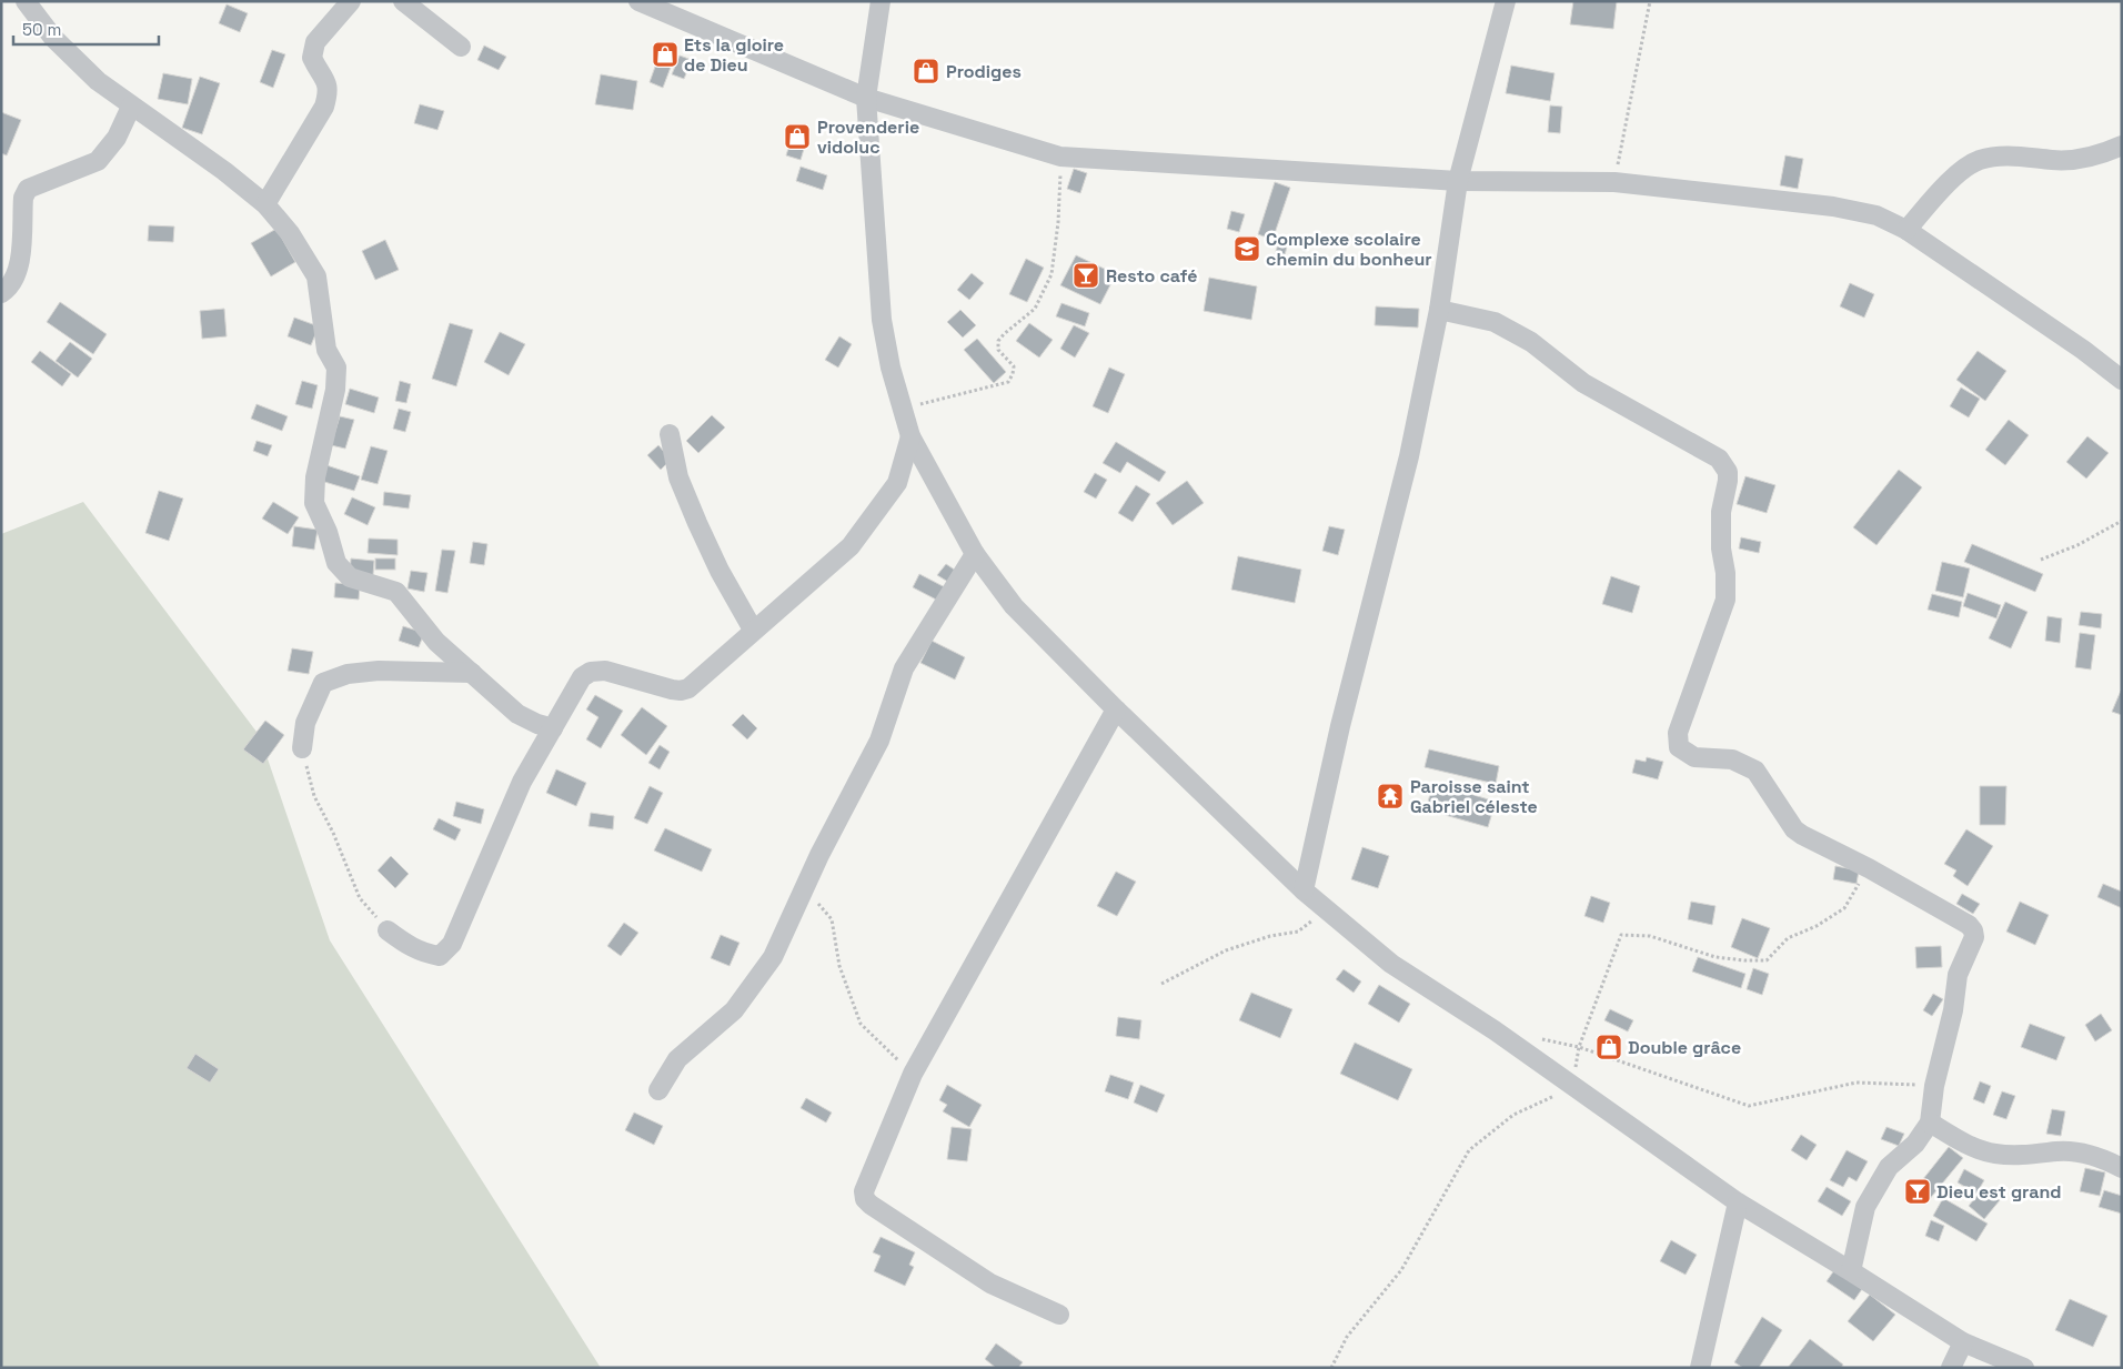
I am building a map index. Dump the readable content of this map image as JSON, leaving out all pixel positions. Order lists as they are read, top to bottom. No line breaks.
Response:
{"places":{"shop":["Ets la gloire de Dieu","Prodiges","Provenderie vidoluc","Double grâce"],"school or university":["Complexe scolaire chemin du bonheur"],"bar":["Resto café","Dieu est grand"],"temple":["Paroisse saint Gabriel céleste"]},"scale_bar":"50 m"}
